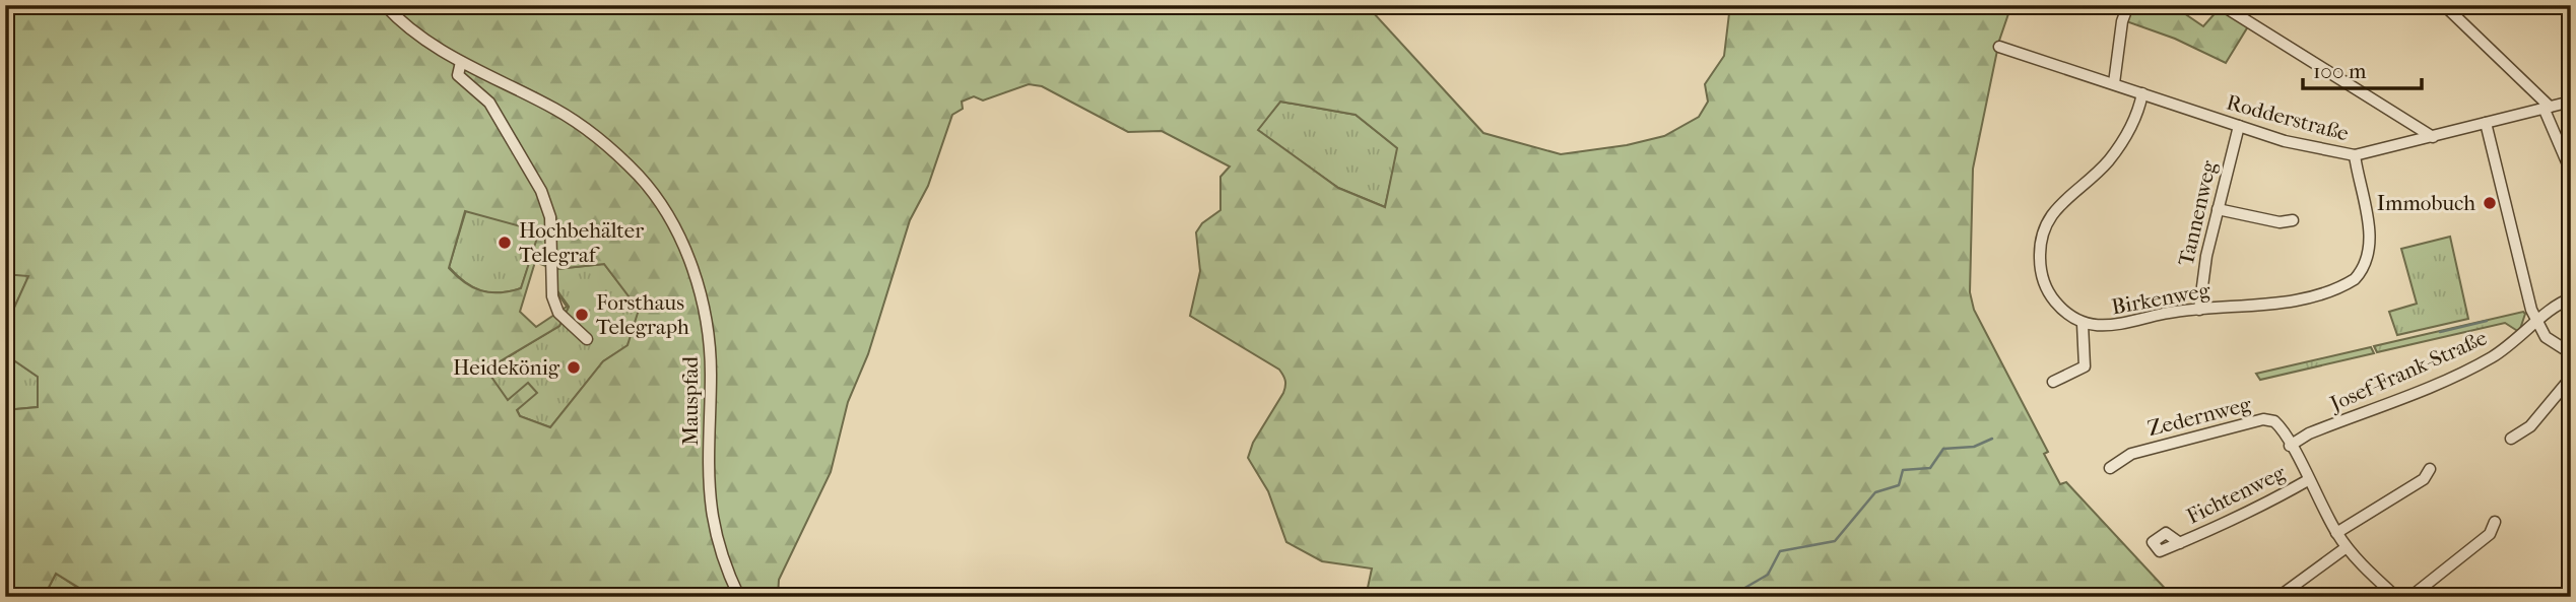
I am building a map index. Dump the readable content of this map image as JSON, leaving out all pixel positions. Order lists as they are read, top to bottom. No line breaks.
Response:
{"streets":{"street":["Rodderstraße","Tannenweg","Birkenweg","Josef-Frank-Straße","Mauspfad","Zedernweg","Fichtenweg"]},"crossings":[["Rodderstraße","Tannenweg"],["Rodderstraße","Birkenweg"],["Tannenweg","Birkenweg"],["Josef-Frank-Straße","Zedernweg"],["Zedernweg","Fichtenweg"]],"places":["Immobuch","Hochbehälter Telegraf","Forsthaus Telegraph","Heidekönig"],"scale_bar":"100 m"}
